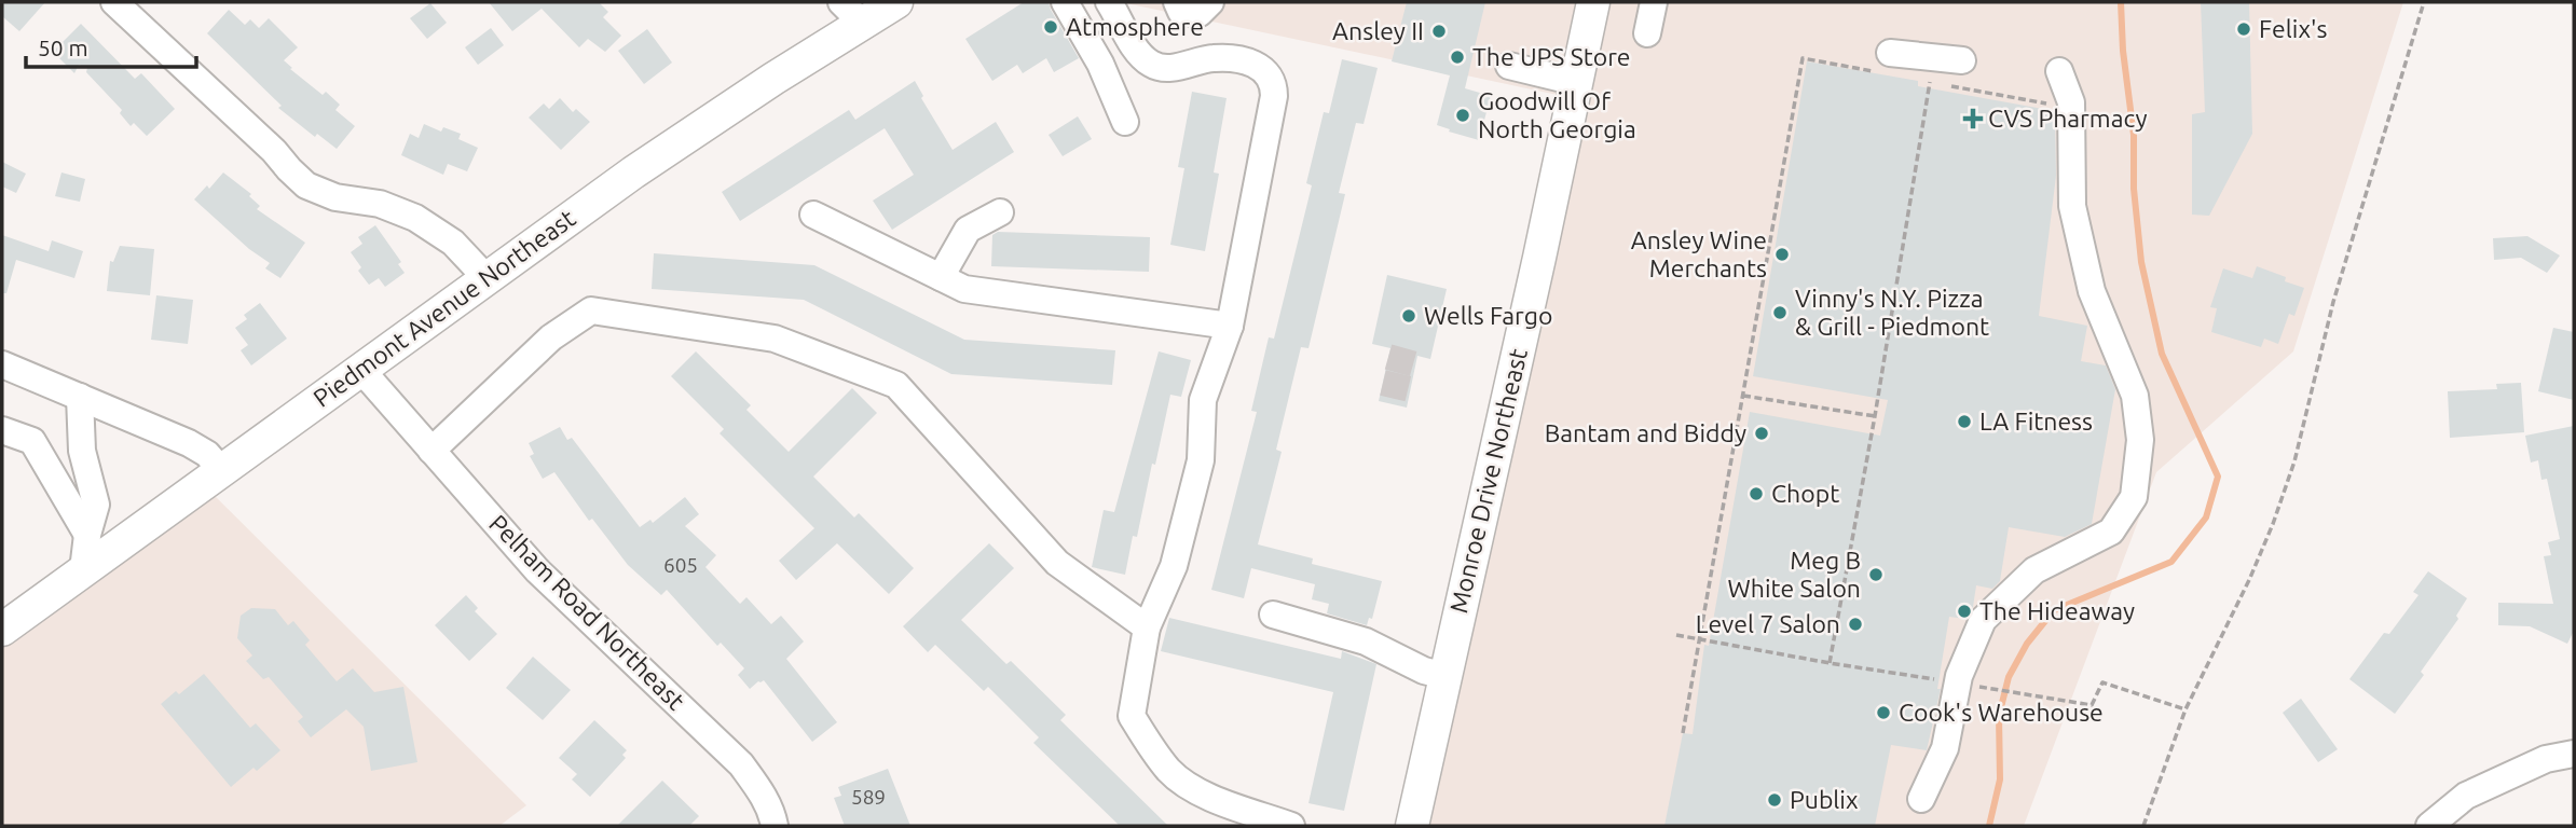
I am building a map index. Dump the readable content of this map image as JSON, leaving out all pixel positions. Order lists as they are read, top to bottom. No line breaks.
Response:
{"streets":{"main road":["Piedmont Avenue Northeast","Monroe Drive Northeast"],"street":["Pelham Road Northeast"]},"crossings":[["Piedmont Avenue Northeast","Pelham Road Northeast"]],"places":{"other":["Atmosphere","Felix's","Ansley II","The UPS Store","Goodwill Of North Georgia","Ansley Wine Merchants","Vinny's N.Y. Pizza & Grill - Piedmont","Wells Fargo","LA Fitness","Bantam and Biddy","Chopt","Meg B White Salon","The Hideaway","Level 7 Salon","Cook's Warehouse","Publix"],"health":["CVS Pharmacy"]},"house_numbers":["605","589"],"scale_bar":"50 m"}
